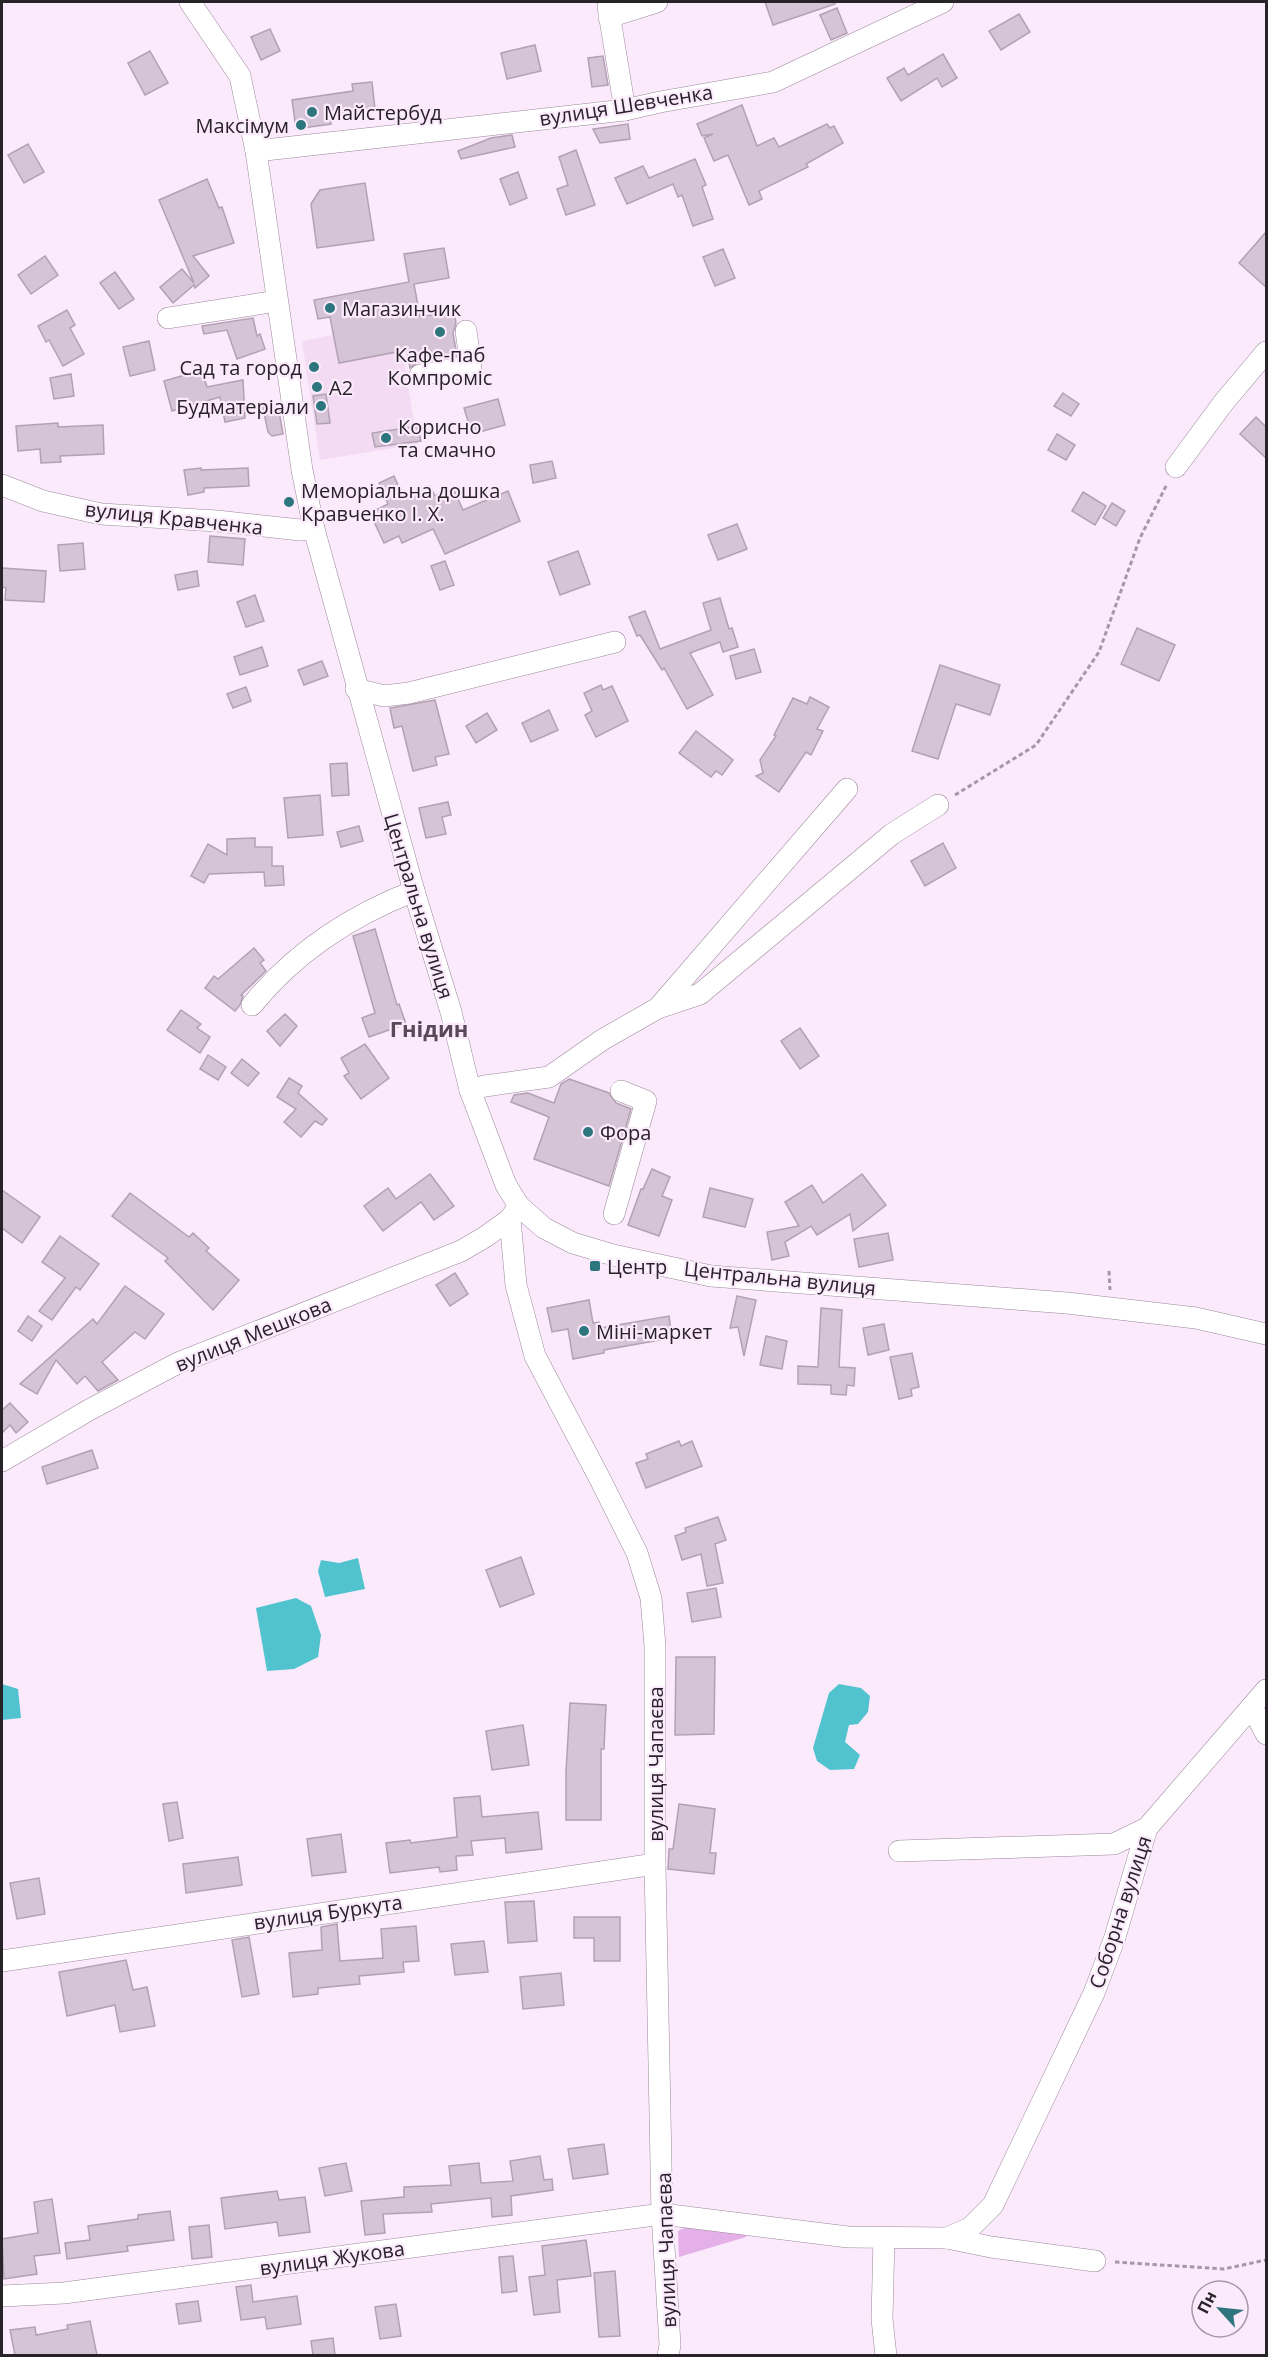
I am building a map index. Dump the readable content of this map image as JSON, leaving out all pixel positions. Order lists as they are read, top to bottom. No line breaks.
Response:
{"streets":{"street":["вулиця Шевченка","вулиця Кравченка","Центральна вулиця","вулиця Мешкова","вулиця Чапаєва","вулиця Буркута","Соборна вулиця","вулиця Жукова"]},"crossings":[["вулиця Шевченка","Центральна вулиця"],["вулиця Кравченка","Центральна вулиця"],["Центральна вулиця","вулиця Мешкова"],["Центральна вулиця","вулиця Чапаєва"],["вулиця Мешкова","вулиця Чапаєва"],["вулиця Чапаєва","вулиця Буркута"],["вулиця Чапаєва","вулиця Жукова"],["Соборна вулиця","вулиця Жукова"]],"districts":["Гнідин"],"places":{"other":["Майстербуд","Максімум","Магазинчик","Кафе-паб Компроміс","Сад та город","А2","Будматеріали","Корисно та смачно","Меморіальна дошка Кравченко І. Х.","Фора","Міні-маркет"],"transit":["Центр"]},"north":"top left"}
